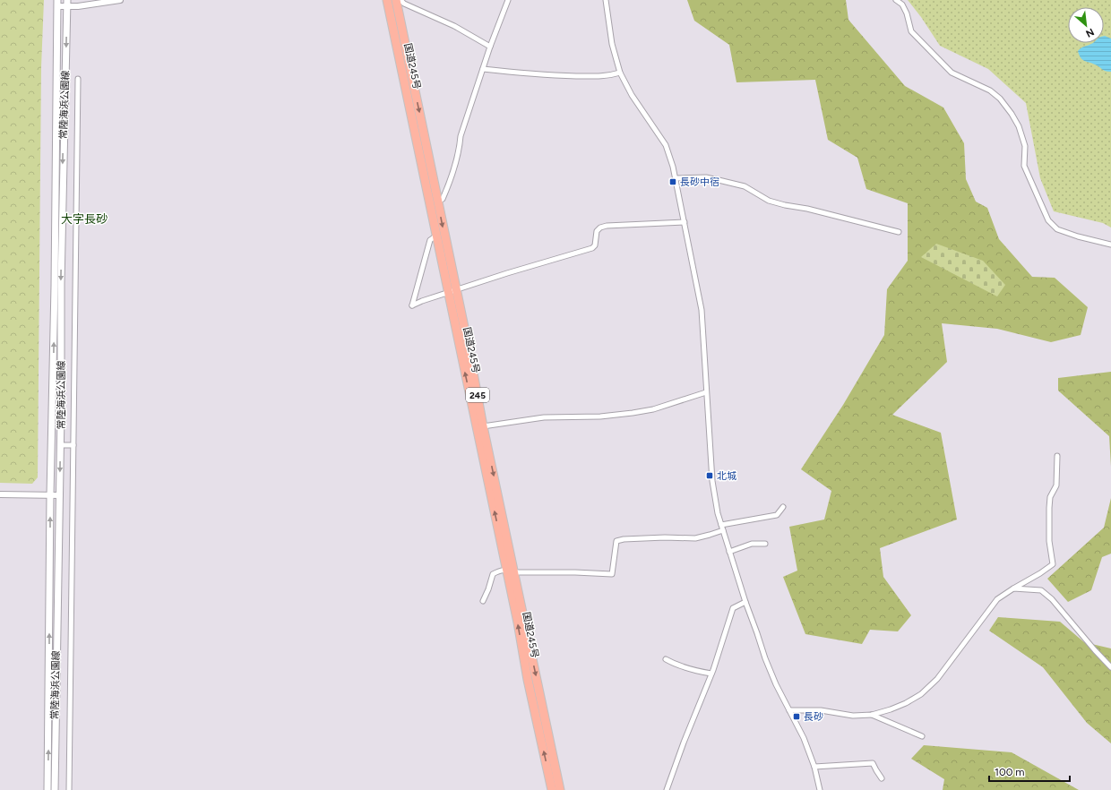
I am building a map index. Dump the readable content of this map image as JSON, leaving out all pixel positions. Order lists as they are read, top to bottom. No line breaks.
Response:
{"streets":{"highway":["国道245号","245"],"main road":["常陸海浜公園線"]},"districts":["大字長砂"],"places":{"transit":["長砂中宿","北城","長砂"]},"scale_bar":"100 m","north":"bottom right"}
